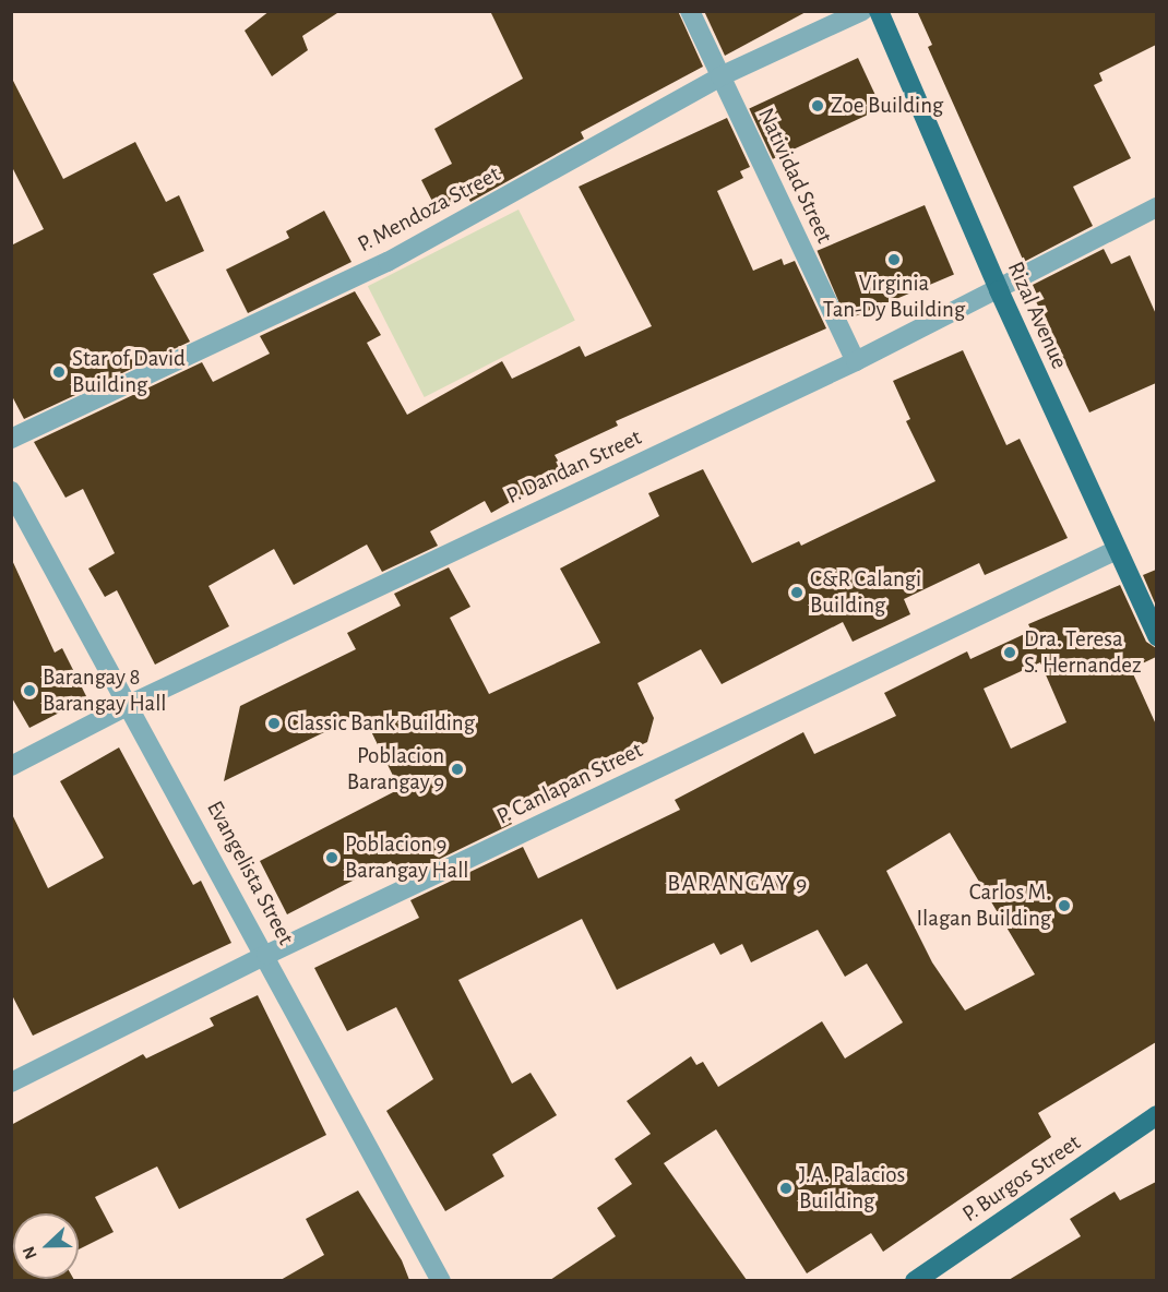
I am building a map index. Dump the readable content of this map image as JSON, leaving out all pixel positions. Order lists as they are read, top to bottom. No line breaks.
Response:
{"streets":{"main road":["Rizal Avenue","P. Burgos Street"],"street":["Natividad Street","P. Mendoza Street","P. Dandan Street","P. Canlapan Street","Evangelista Street"]},"crossings":[["Natividad Street","P. Mendoza Street"],["Natividad Street","P. Dandan Street"],["Rizal Avenue","P. Dandan Street"],["Rizal Avenue","P. Canlapan Street"],["P. Dandan Street","Evangelista Street"],["P. Canlapan Street","Evangelista Street"]],"districts":["BARANGAY 9"],"places":["Zoe Building","Virginia Tan-Dy Building","Star of David Building","C&R Calangi Building","Dra. Teresa S. Hernandez","Barangay 8 Barangay Hall","Classic Bank Building","Poblacion Barangay 9","Poblacion 9 Barangay Hall","Carlos M. Ilagan Building","J.A. Palacios Building"],"north":"left"}
